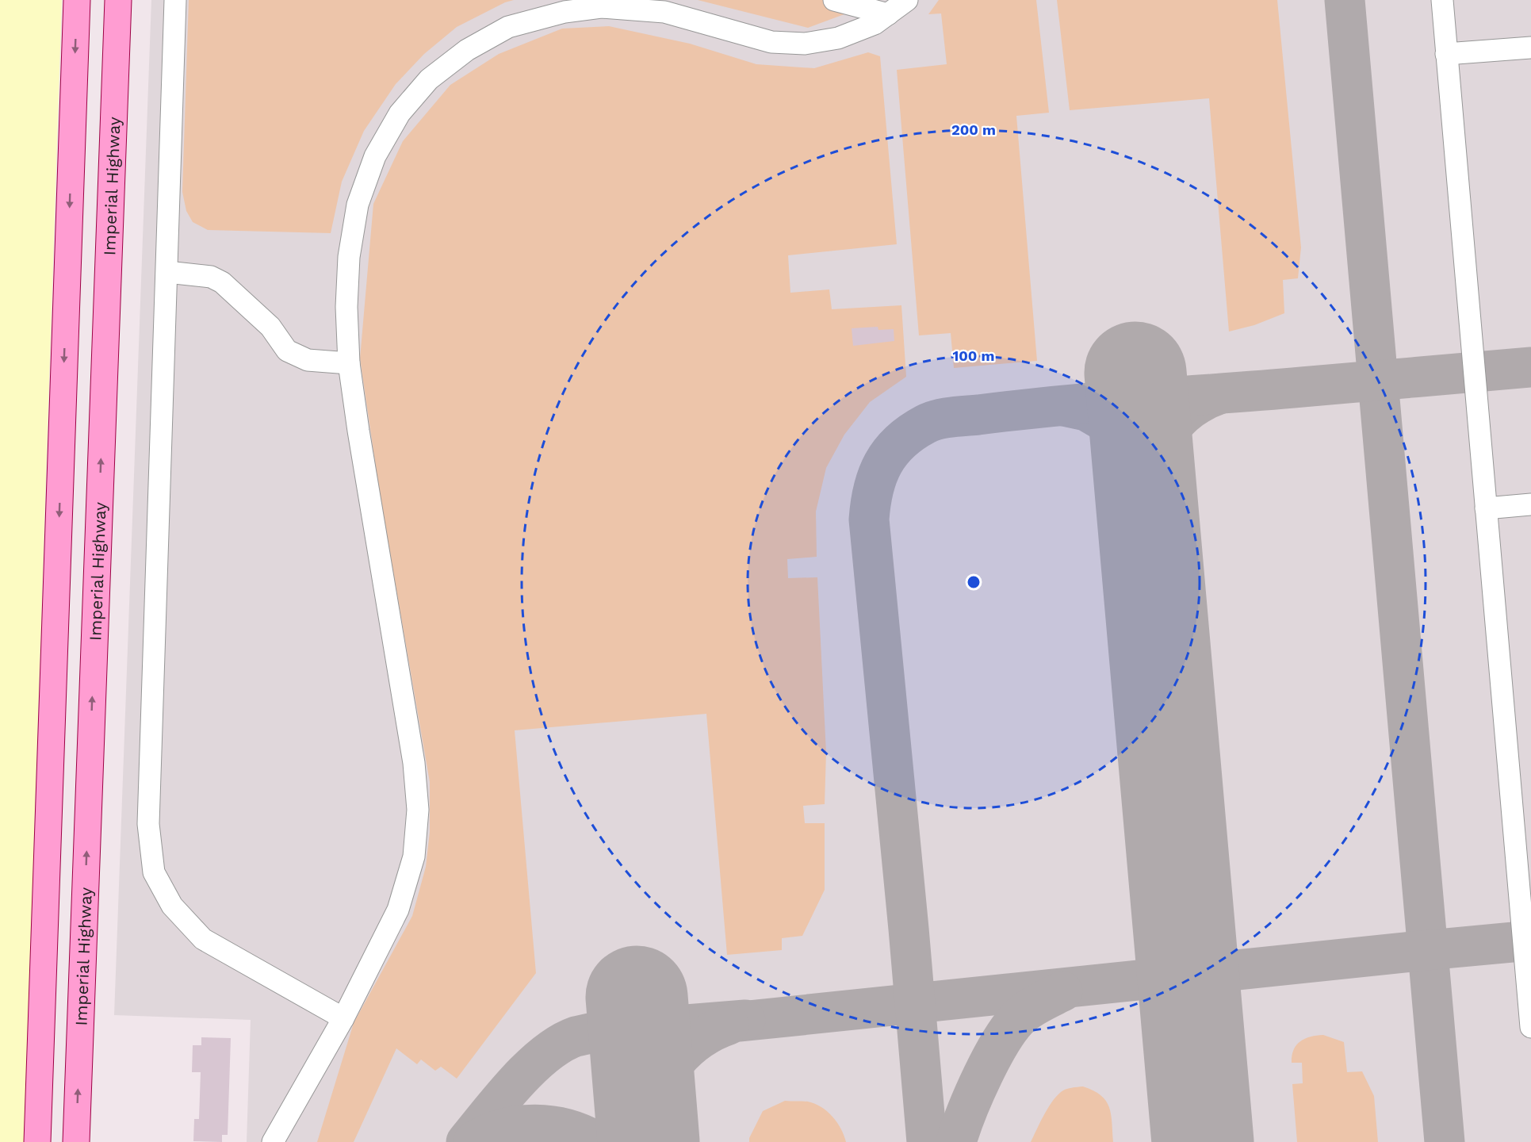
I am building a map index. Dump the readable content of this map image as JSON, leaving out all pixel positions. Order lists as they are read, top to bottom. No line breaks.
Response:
{"streets":{"main road":["Imperial Highway"]},"rings":["200 m","100 m"]}
